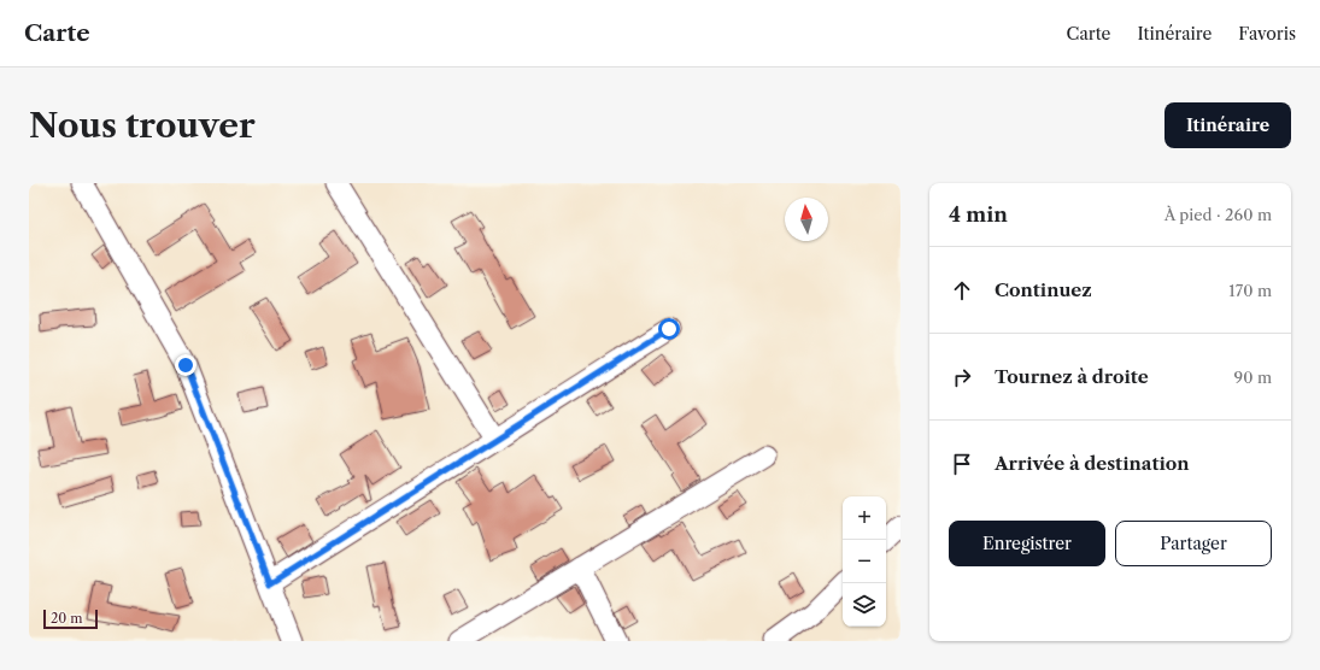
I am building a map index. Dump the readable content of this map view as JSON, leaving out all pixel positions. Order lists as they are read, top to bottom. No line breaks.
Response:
{"scale_bar":"20 m","north":"top","page":{"header":"Carte","nav":["Carte","Itinéraire","Favoris"],"buttons":["Itinéraire",["Enregistrer","Partager"]],"title":"Nous trouver","heading":["4 min","À pied · 260 m"],"list":[["Continuez","170 m"],["Tournez à droite","90 m"],"Arrivée à destination"],"map_buttons":["+","−"],"scale":"20 m"}}
